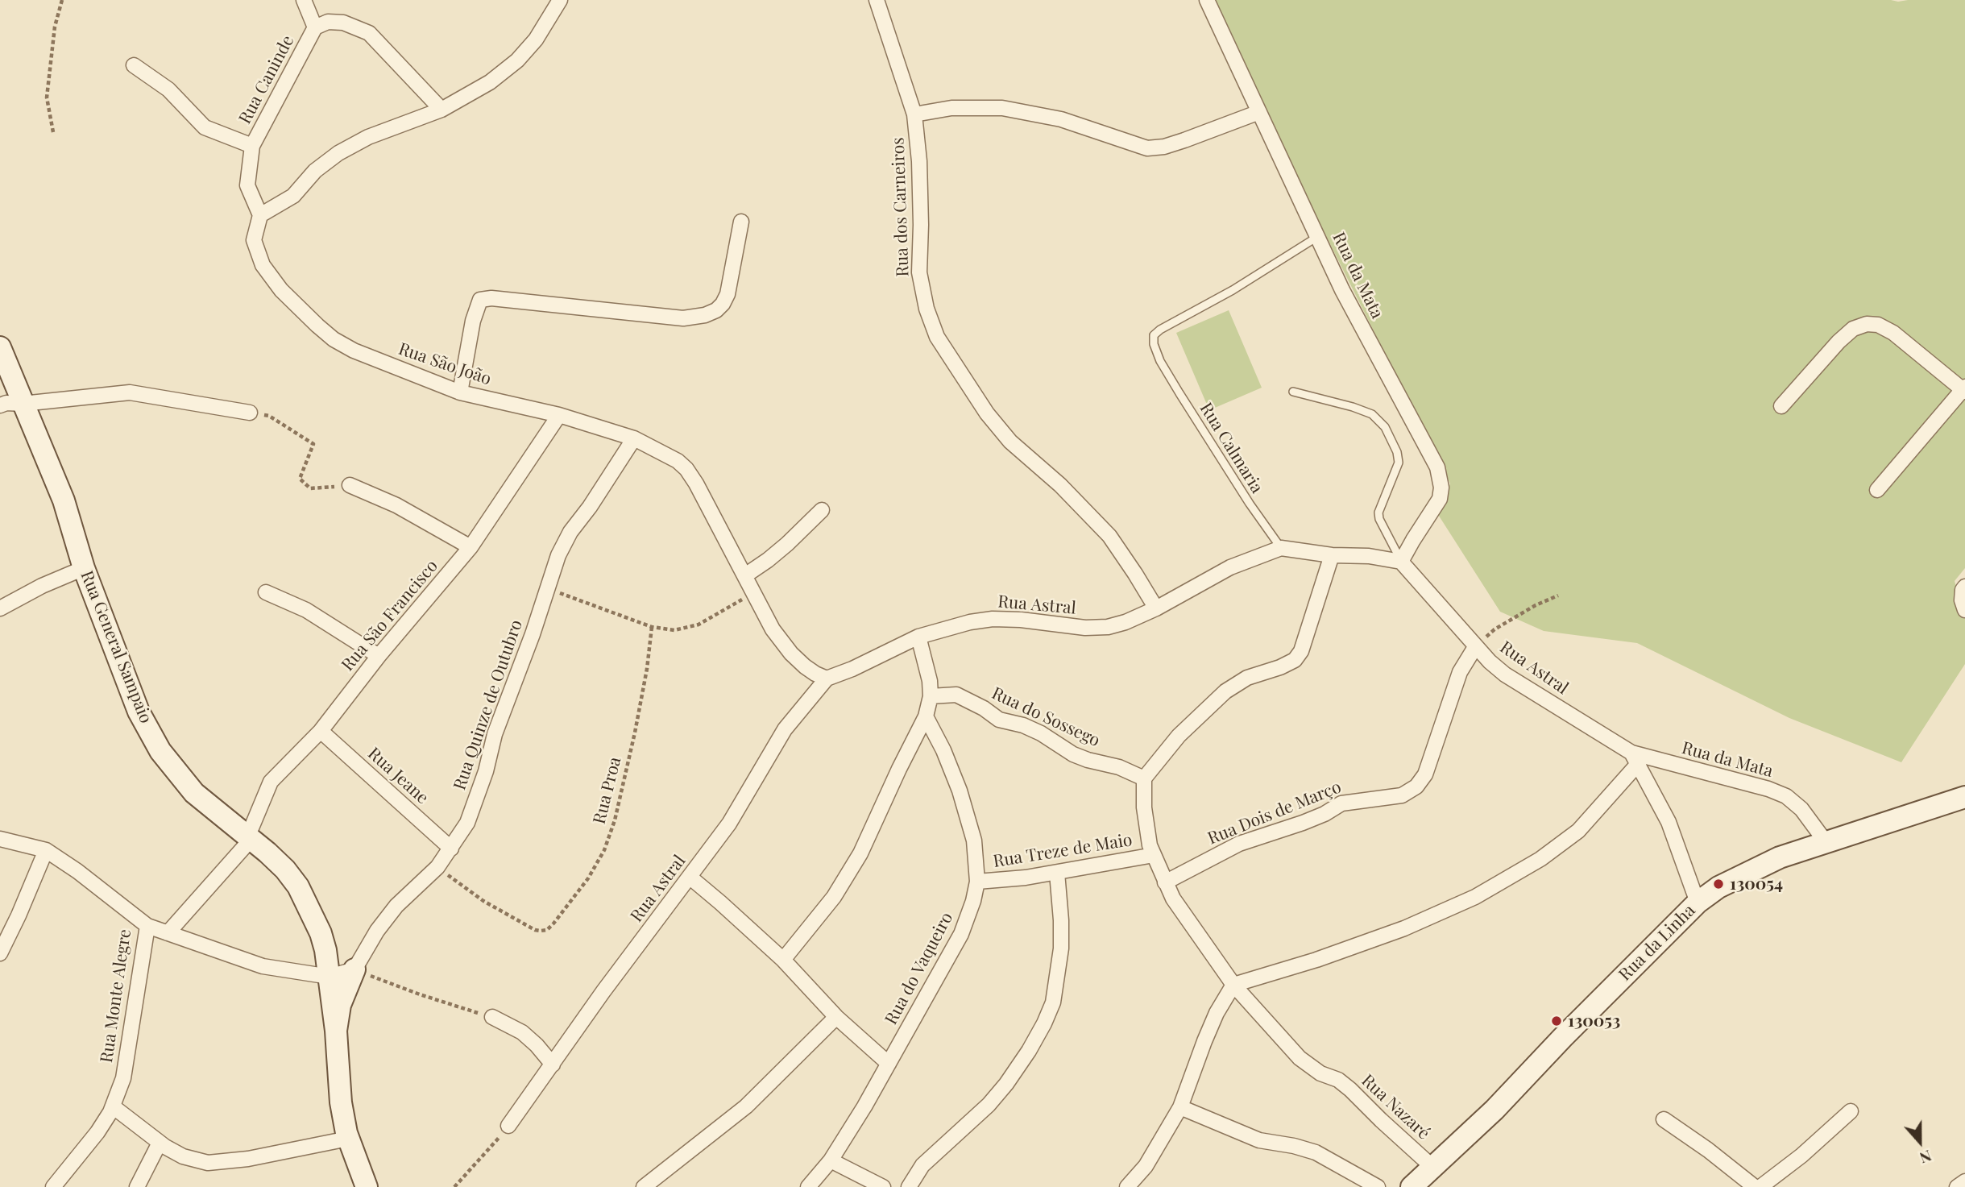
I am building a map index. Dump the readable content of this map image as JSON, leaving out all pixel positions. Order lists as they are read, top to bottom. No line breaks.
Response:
{"streets":{"street":["Rua Caninde","Rua dos Carneiros","Rua da Mata","Rua São João","Rua Astral","Rua São Francisco","Rua General Sampaio","Rua Quinze de Outubro","Rua do Sossego","Rua Jeane","Rua Dois de Março","Rua Treze de Maio","Rua da Linha","Rua do Vaqueiro","Rua Monte Alegre","Rua Nazaré"],"lane":["Rua Calmaria"],"path":["Rua Proa"]},"crossings":[["Rua dos Carneiros","Rua Astral"],["Rua da Mata","Rua Calmaria"],["Rua da Mata","Rua Astral"],["Rua da Mata","Rua da Linha"],["Rua São João","Rua Astral"],["Rua São João","Rua São Francisco"],["Rua São João","Rua Quinze de Outubro"],["Rua Calmaria","Rua Astral"],["Rua Astral","Rua Dois de Março"],["Rua São Francisco","Rua General Sampaio"],["Rua São Francisco","Rua Jeane"],["Rua General Sampaio","Rua Quinze de Outubro"],["Rua Quinze de Outubro","Rua Jeane"],["Rua Quinze de Outubro","Rua Proa"],["Rua do Sossego","Rua Nazaré"],["Rua Dois de Março","Rua Nazaré"],["Rua Treze de Maio","Rua do Vaqueiro"],["Rua Treze de Maio","Rua Nazaré"],["Rua da Linha","Rua Nazaré"]],"places":["130054","130053"],"north":"bottom"}
